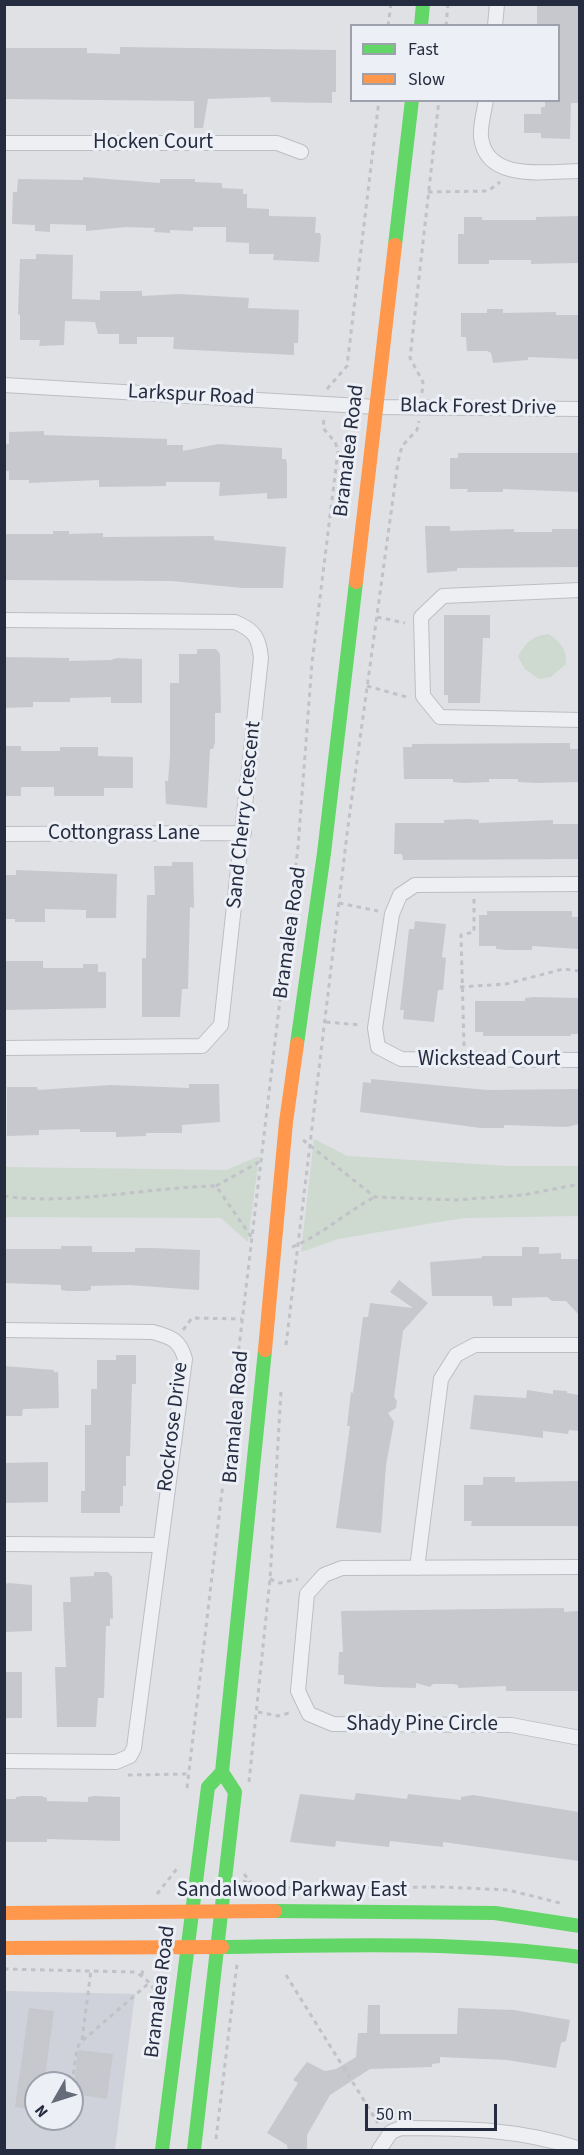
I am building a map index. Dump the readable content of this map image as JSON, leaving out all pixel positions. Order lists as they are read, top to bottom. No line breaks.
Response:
{"streets":{"main road":["Bramalea Road","Sandalwood Parkway East"],"street":["Hocken Court","Larkspur Road","Black Forest Drive","Sand Cherry Crescent","Cottongrass Lane","Wickstead Court","Rockrose Drive","Shady Pine Circle"]},"crossings":[["Larkspur Road","Black Forest Drive"],["Larkspur Road","Bramalea Road"],["Black Forest Drive","Bramalea Road"],["Bramalea Road","Sandalwood Parkway East"],["Sand Cherry Crescent","Cottongrass Lane"]],"legend":["Fast","Slow"],"scale_bar":"50 m","north":"bottom left"}
